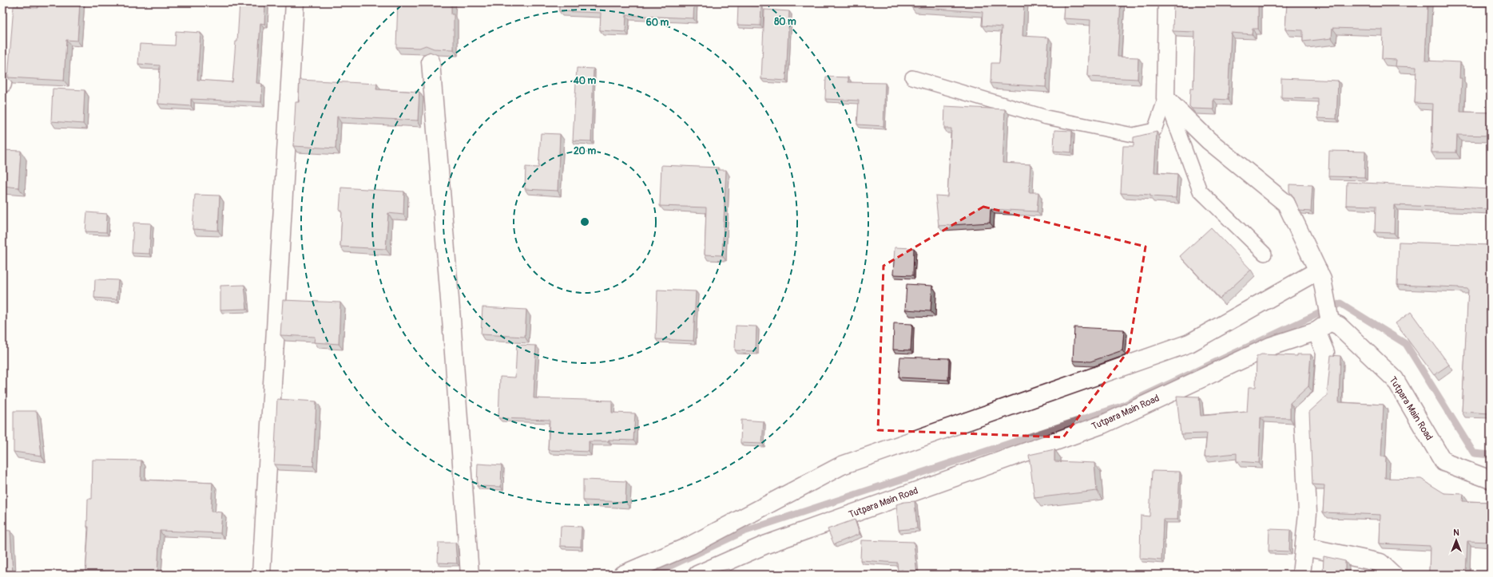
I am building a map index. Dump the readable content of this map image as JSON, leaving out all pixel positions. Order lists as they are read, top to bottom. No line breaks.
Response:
{"streets":{"street":["Tutpara Main Road"]},"north":"top","rings":["80 m","60 m","40 m","20 m"]}
